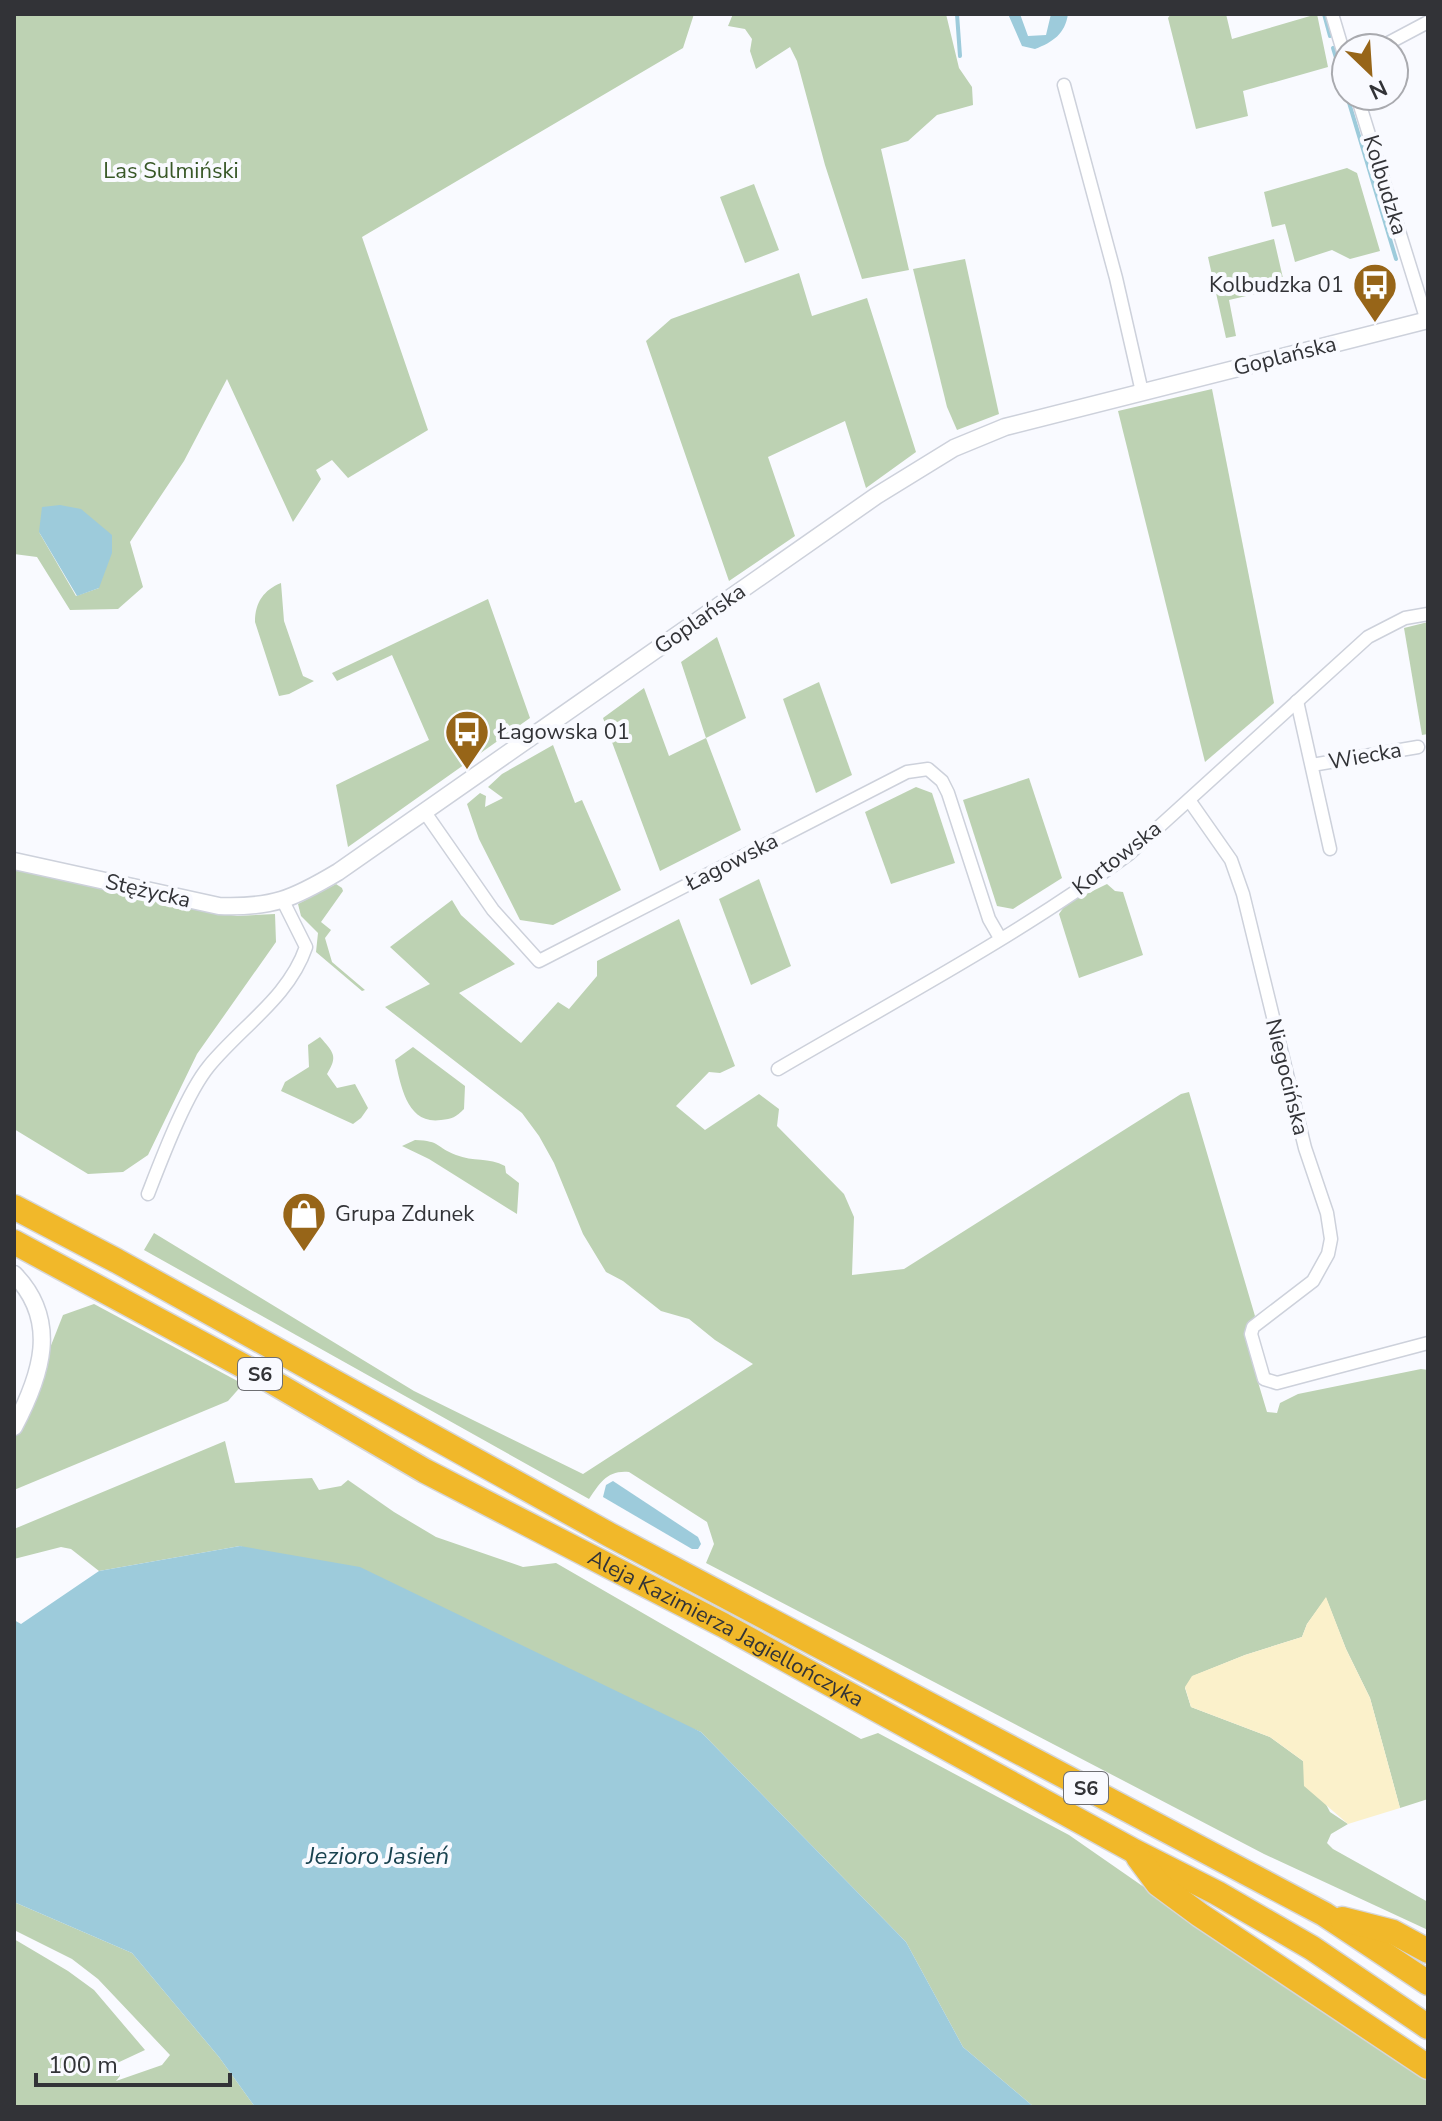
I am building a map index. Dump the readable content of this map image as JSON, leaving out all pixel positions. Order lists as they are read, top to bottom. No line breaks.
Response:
{"streets":{"highway":["S6","Aleja Kazimierza Jagiellończyka"],"street":["Kolbudzka","Goplańska","Wiecka","Kortowska","Łagowska","Stężycka","Niegocińska"]},"crossings":[["Kolbudzka","Goplańska"],["Goplańska","Łagowska"],["Goplańska","Stężycka"],["Wiecka","Kortowska"],["Kortowska","Łagowska"],["Kortowska","Niegocińska"]],"water":["Jezioro Jasień"],"parks":["Las Sulmiński"],"places":{"bus stop":["Kolbudzka 01","Łagowska 01"],"shop":["Grupa Zdunek"]},"scale_bar":"100 m","north":"bottom right"}
